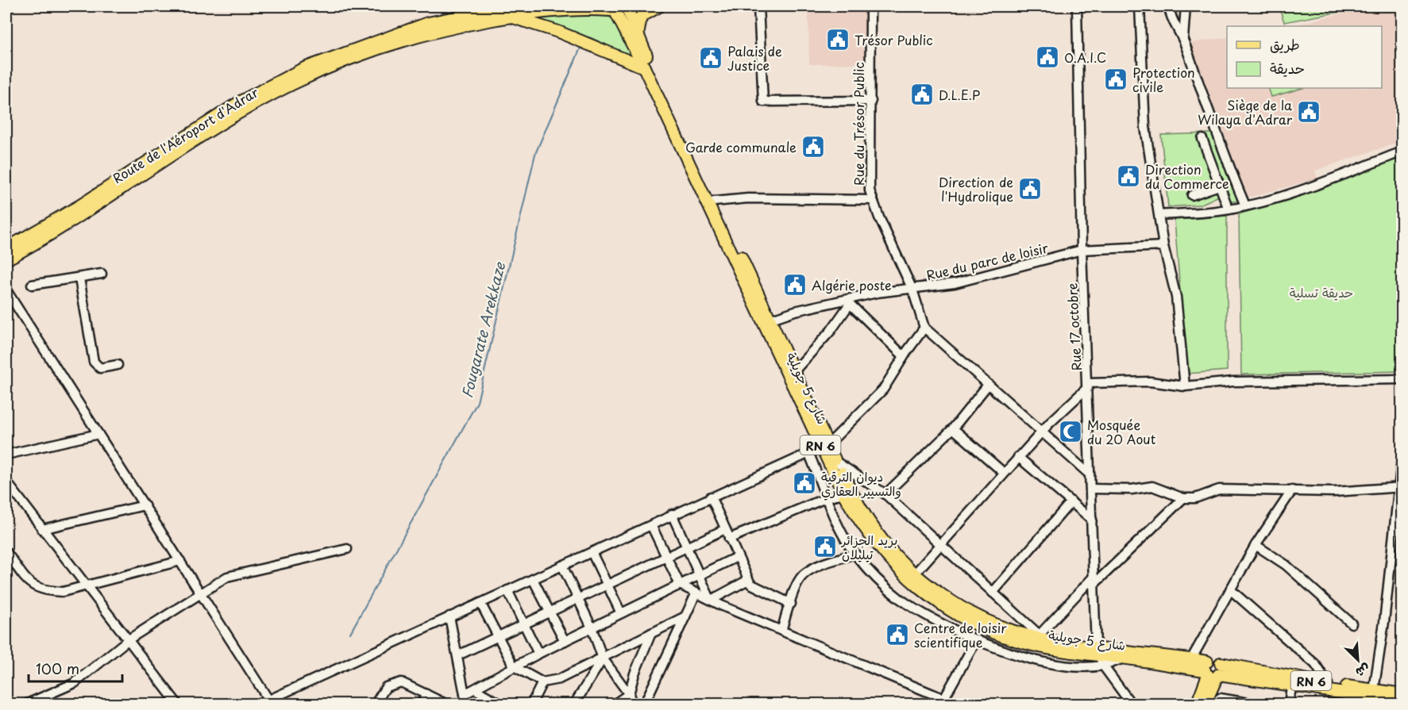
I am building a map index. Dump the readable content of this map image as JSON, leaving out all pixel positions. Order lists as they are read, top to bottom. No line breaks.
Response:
{"streets":{"main road":["Route de l'Aéroport d'Adrar","شارع 5 جويلية","RN 6"],"street":["Rue du Trésor Public","Rue du parc de loisir","Rue 17 octobre"]},"crossings":[["Rue du Trésor Public","Rue du parc de loisir"],["Route de l'Aéroport d'Adrar","شارع 5 جويلية"],["Rue du parc de loisir","Rue 17 octobre"],["Rue du parc de loisir","شارع 5 جويلية"],["Rue 17 octobre","شارع 5 جويلية"],["شارع 5 جويلية","RN 6"]],"water":["Fougarate Arekkaze"],"parks":["حديقة تسلية"],"places":{"public building":["Trésor Public","O.A.I.C","Palais de Justice","Protection civile","D.L.E.P","Siège de la Wilaya d'Adrar","Garde communale","Direction du Commerce","Direction de l'Hydrolique","Algérie poste","ديوان الترقية والتسيير العقاري","بريد الجزائر تيليلان","Centre de loisir scientifique"],"mosque":["Mosquée du 20 Aout"]},"legend":["طريق","حديقة"],"scale_bar":"100 m","north":"bottom right"}
